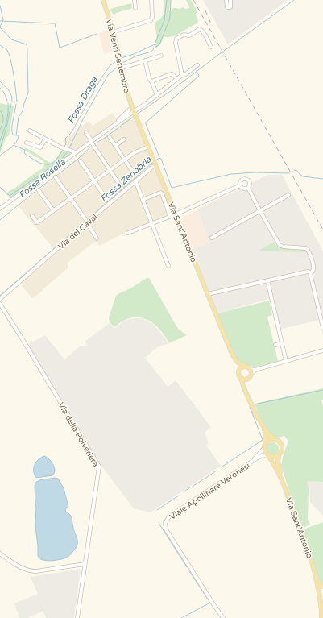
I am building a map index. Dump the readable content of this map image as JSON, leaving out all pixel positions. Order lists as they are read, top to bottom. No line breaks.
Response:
{"streets":{"main road":["Via Venti Settembre","Via Sant'Antonio"],"street":["Via del Caval","Via della Polveriera","Viale Apollinare Veronesi"]},"crossings":[["Via Venti Settembre","Via Sant'Antonio"],["Via del Caval","Via Sant'Antonio"],["Via Sant'Antonio","Viale Apollinare Veronesi"]],"water":["Fossa Draga","Fossa Rosella","Fossa Zenobria"]}
